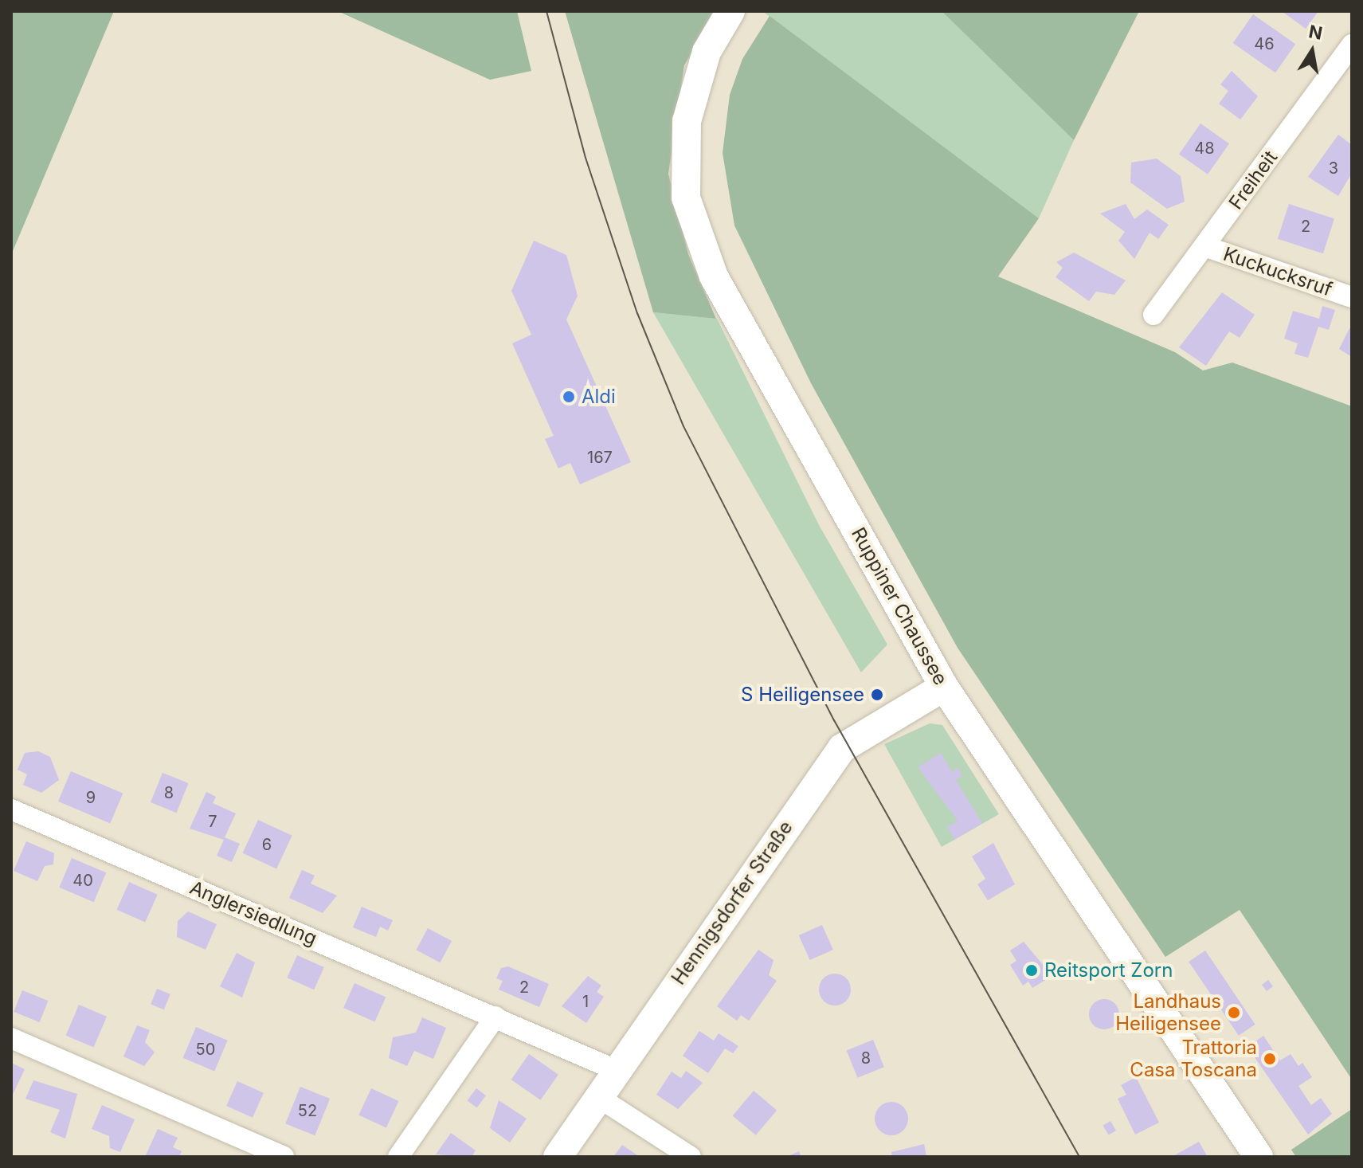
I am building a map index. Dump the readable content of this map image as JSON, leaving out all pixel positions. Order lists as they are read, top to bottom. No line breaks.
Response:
{"streets":{"main road":["Ruppiner Chaussee","Hennigsdorfer Straße"],"street":["Freiheit","Kuckucksruf","Anglersiedlung"]},"crossings":[["Freiheit","Kuckucksruf"],["Ruppiner Chaussee","Hennigsdorfer Straße"],["Hennigsdorfer Straße","Anglersiedlung"]],"places":["Aldi","S Heiligensee","Reitsport Zorn","Landhaus Heiligensee","Trattoria Casa Toscana"],"house_numbers":["46","48","3","2","167","8","9","7","6","40","2","1","50","8","52"],"north":"top"}
